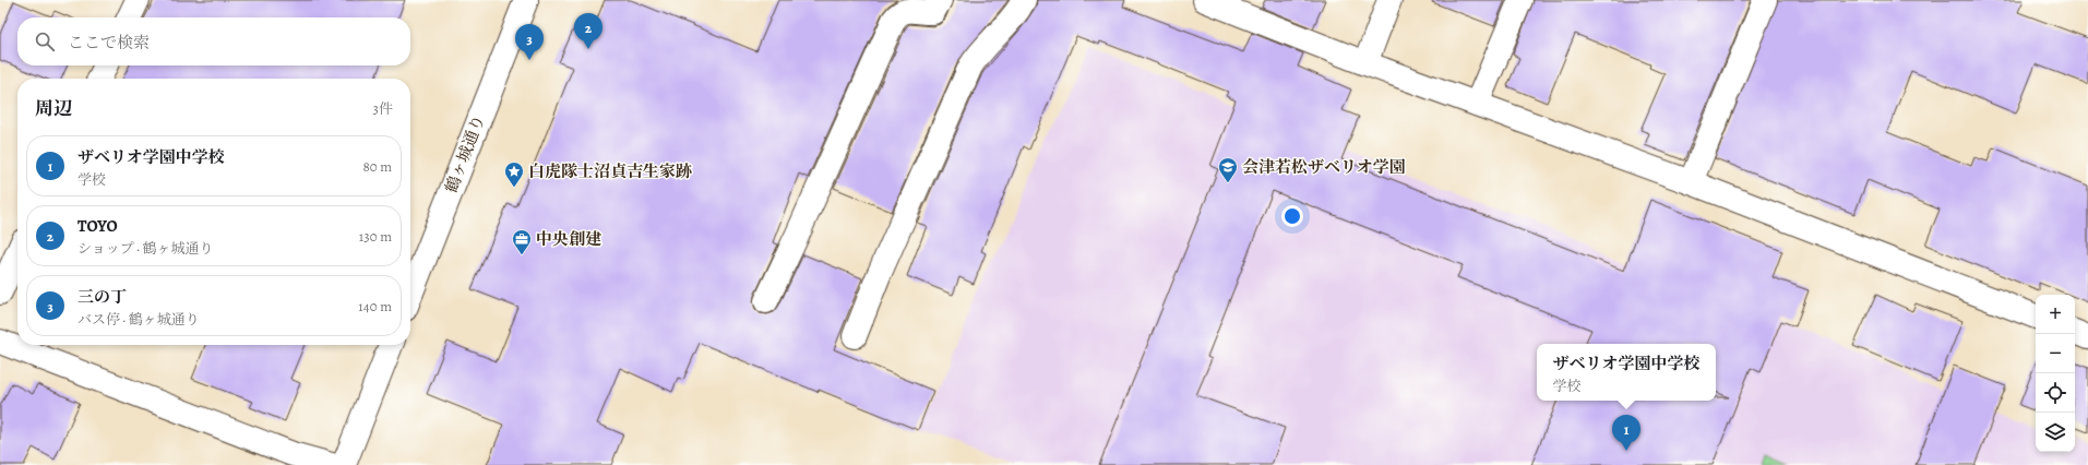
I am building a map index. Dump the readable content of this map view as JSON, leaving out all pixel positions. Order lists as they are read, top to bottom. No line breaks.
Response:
{"streets":{"main road":["鶴ヶ城通り"]},"places":{"school or university":["会津若松ザベリオ学園"],"place":["白虎隊士沼貞吉生家跡"],"office":["中央創建"]},"page":{"pins":["2","3","1"],"search":"ここで検索","heading":["周辺","3件"],"list":[{"mark":"1","name":"ザベリオ学園中学校","note":"学校","value":"80 m"},{"mark":"2","name":"TOYO","note":"ショップ · 鶴ヶ城通り","value":"130 m"},{"mark":"3","name":"三の丁","note":"バス停 · 鶴ヶ城通り","value":"140 m"}],"map_buttons":["+","−"],"popup":["ザベリオ学園中学校","学校"]}}
